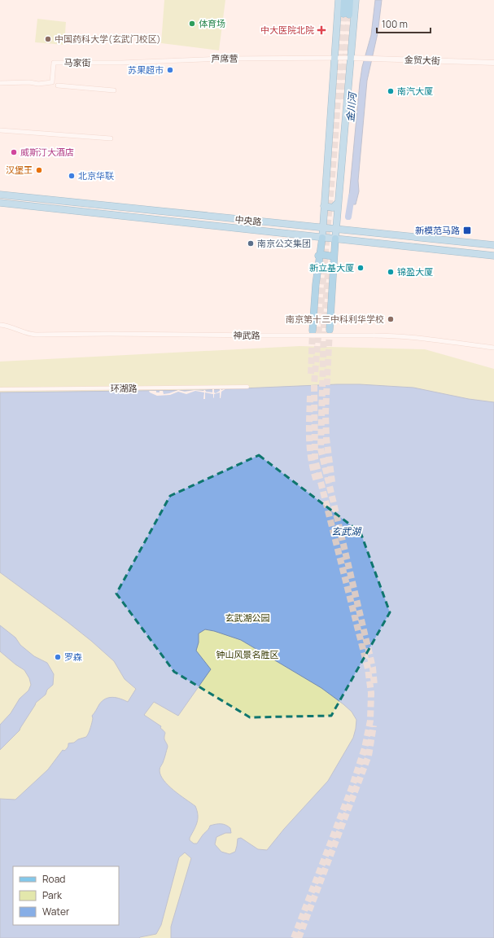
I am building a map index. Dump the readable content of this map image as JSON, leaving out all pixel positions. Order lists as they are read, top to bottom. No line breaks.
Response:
{"streets":{"main road":["中央路"],"street":["芦席营","金贸大街","马家街","神武路","环湖路"]},"crossings":[["芦席营","金贸大街"],["芦席营","马家街"]],"water":["金川河","玄武湖"],"parks":["玄武湖公园","钟山风景名胜区"],"places":{"other":["体育场","中国药科大学(玄武门校区)","苏果超市","南汽大厦","威斯汀大酒店","汉堡王","北京华联","南京公交集团","新立基大厦","锦盈大厦","南京第十三中科利华学校","罗森"],"health":["中大医院北院"],"transit":["新模范马路"]},"legend":["Road","Park","Water"],"scale_bar":"100 m"}
